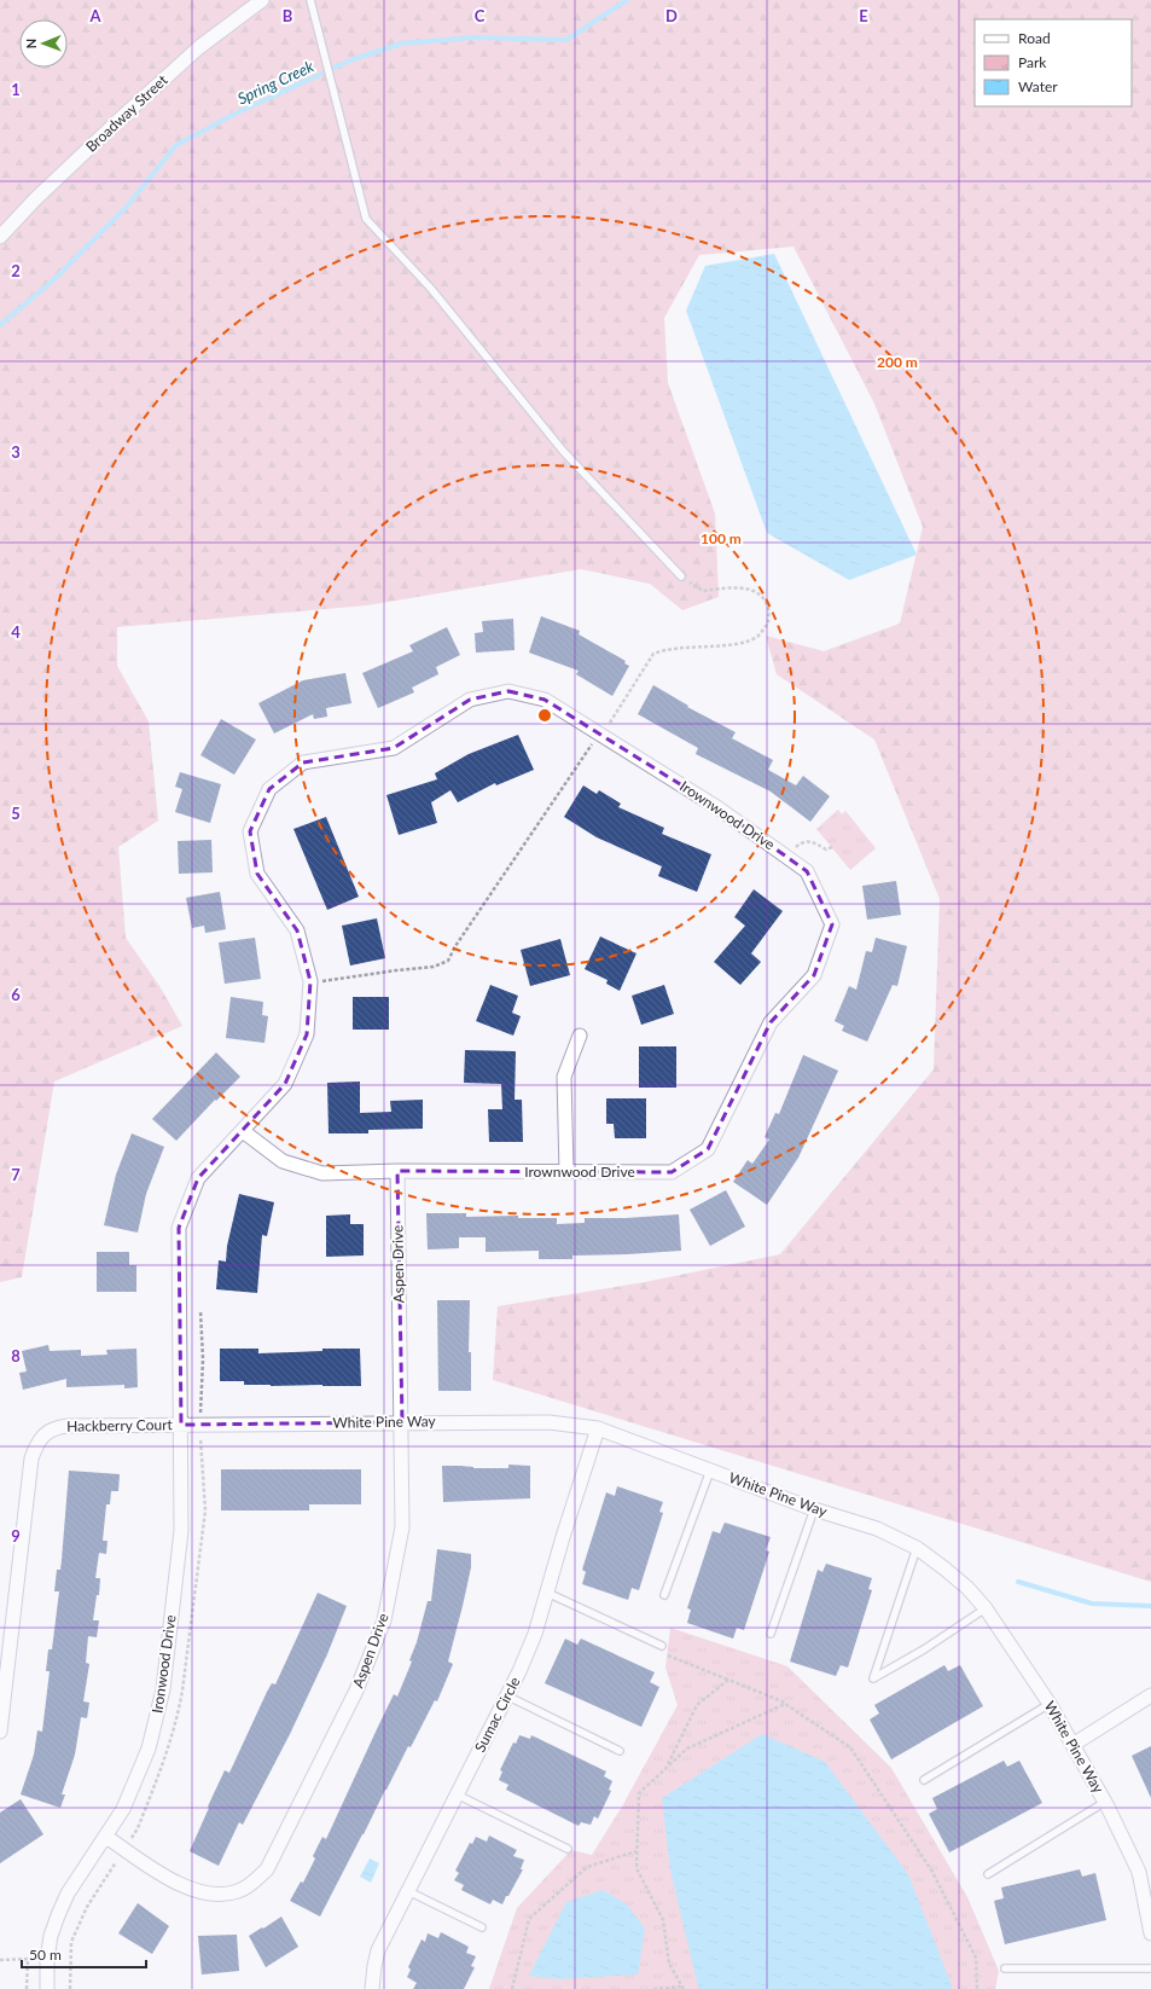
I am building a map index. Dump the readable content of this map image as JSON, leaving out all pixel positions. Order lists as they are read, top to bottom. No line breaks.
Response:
{"streets":{"street":["Broadway Street","Irownwood Drive","Aspen Drive","White Pine Way","Hackberry Court","Ironwood Drive","Sumac Circle"]},"crossings":[["Irownwood Drive","Aspen Drive"],["Irownwood Drive","Ironwood Drive"],["Aspen Drive","White Pine Way"],["Aspen Drive","Ironwood Drive"],["White Pine Way","Hackberry Court"],["White Pine Way","Ironwood Drive"],["White Pine Way","Sumac Circle"],["Hackberry Court","Ironwood Drive"]],"water":["Spring Creek"],"legend":["Road","Park","Water"],"scale_bar":"50 m","north":"left","grid":{"columns":["A","B","C","D","E"],"rows":["1","2","3","4","5","6","7","8","9"]},"rings":["200 m","100 m"]}
